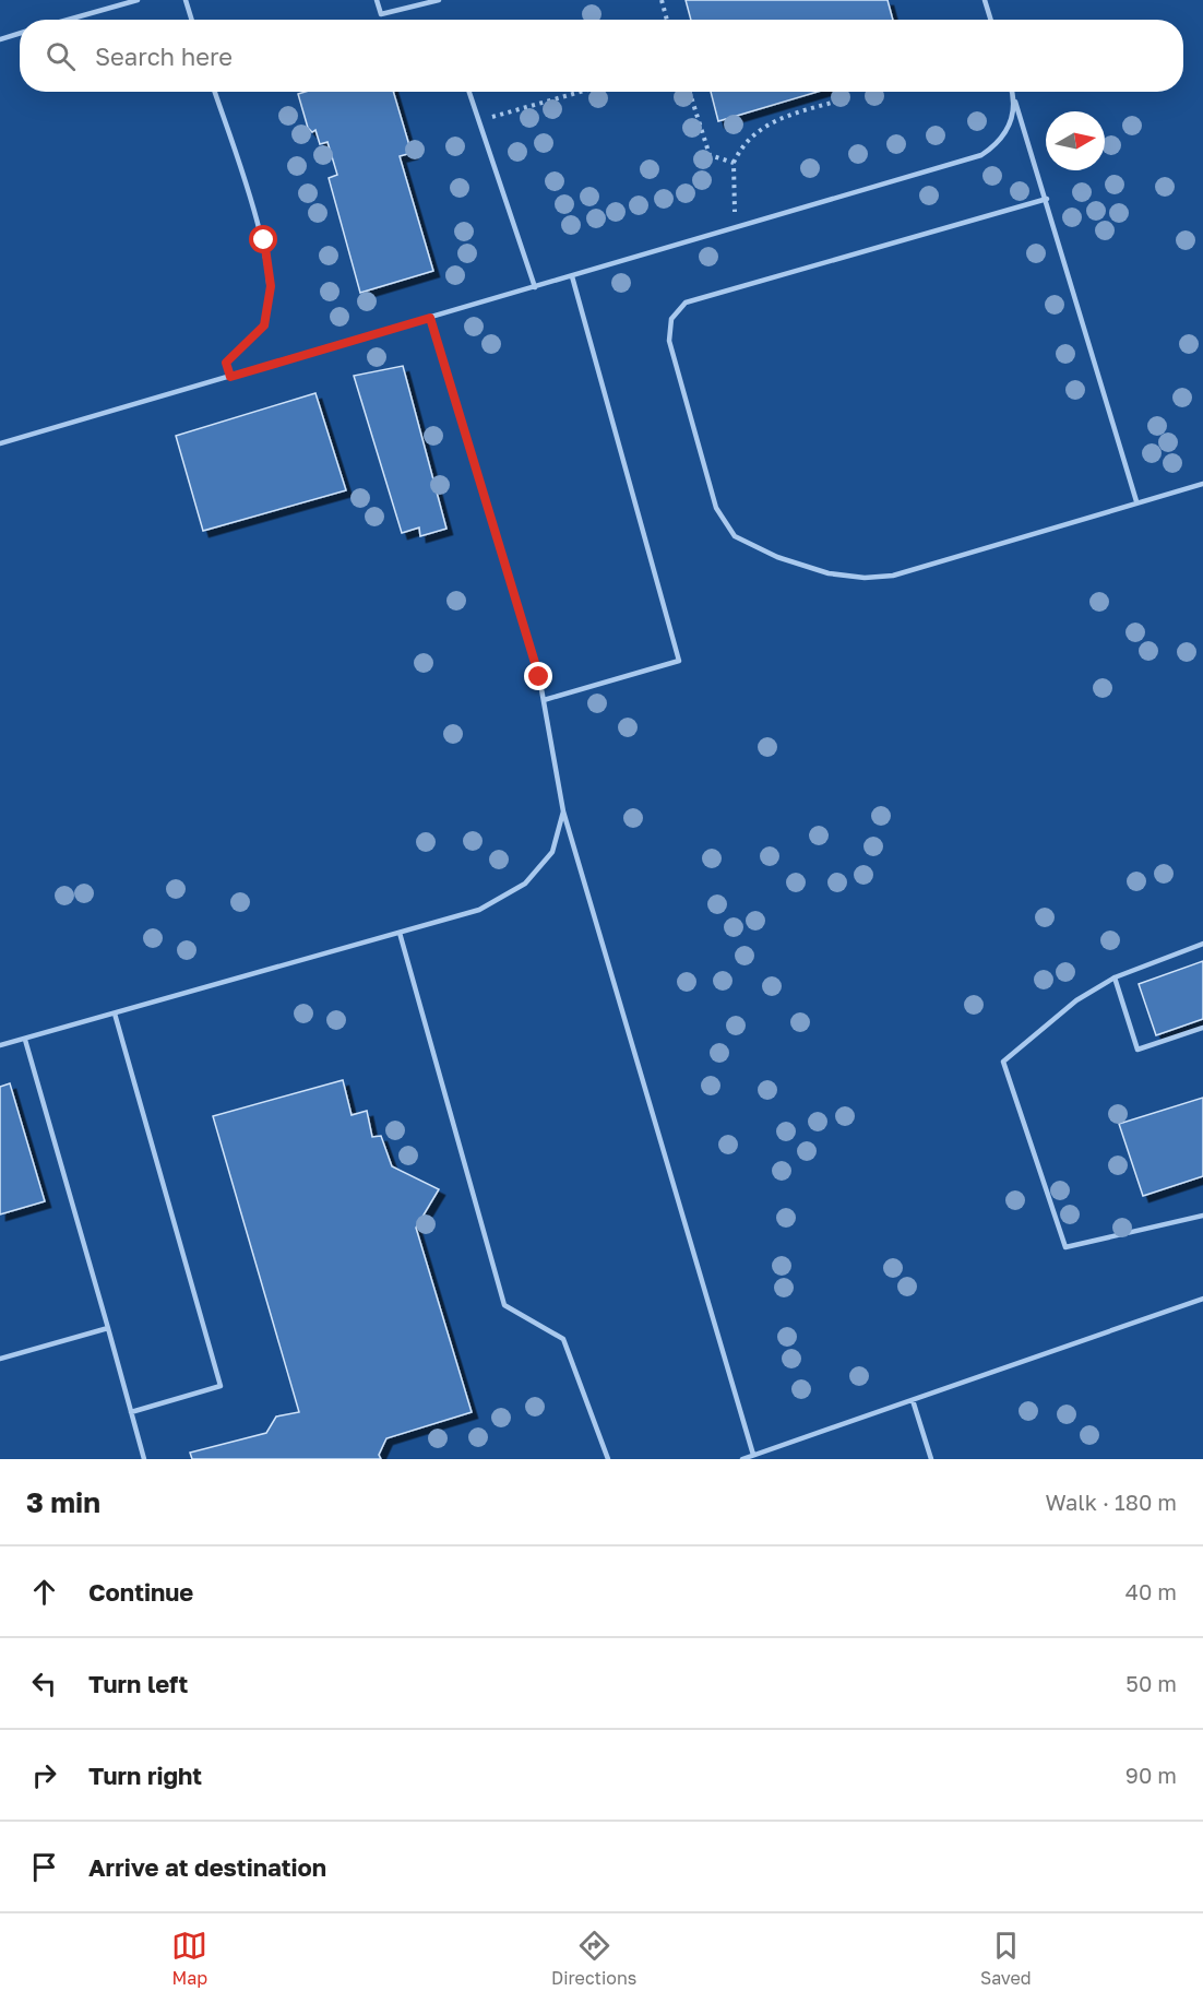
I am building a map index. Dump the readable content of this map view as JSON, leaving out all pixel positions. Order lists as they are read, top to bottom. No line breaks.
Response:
{"north":"right","page":{"search":"Search here","heading":["3 min","Walk · 180 m"],"list":[["Continue","40 m"],["Turn left","50 m"],["Turn right","90 m"],"Arrive at destination"],"nav":["Map","Directions","Saved"]}}
